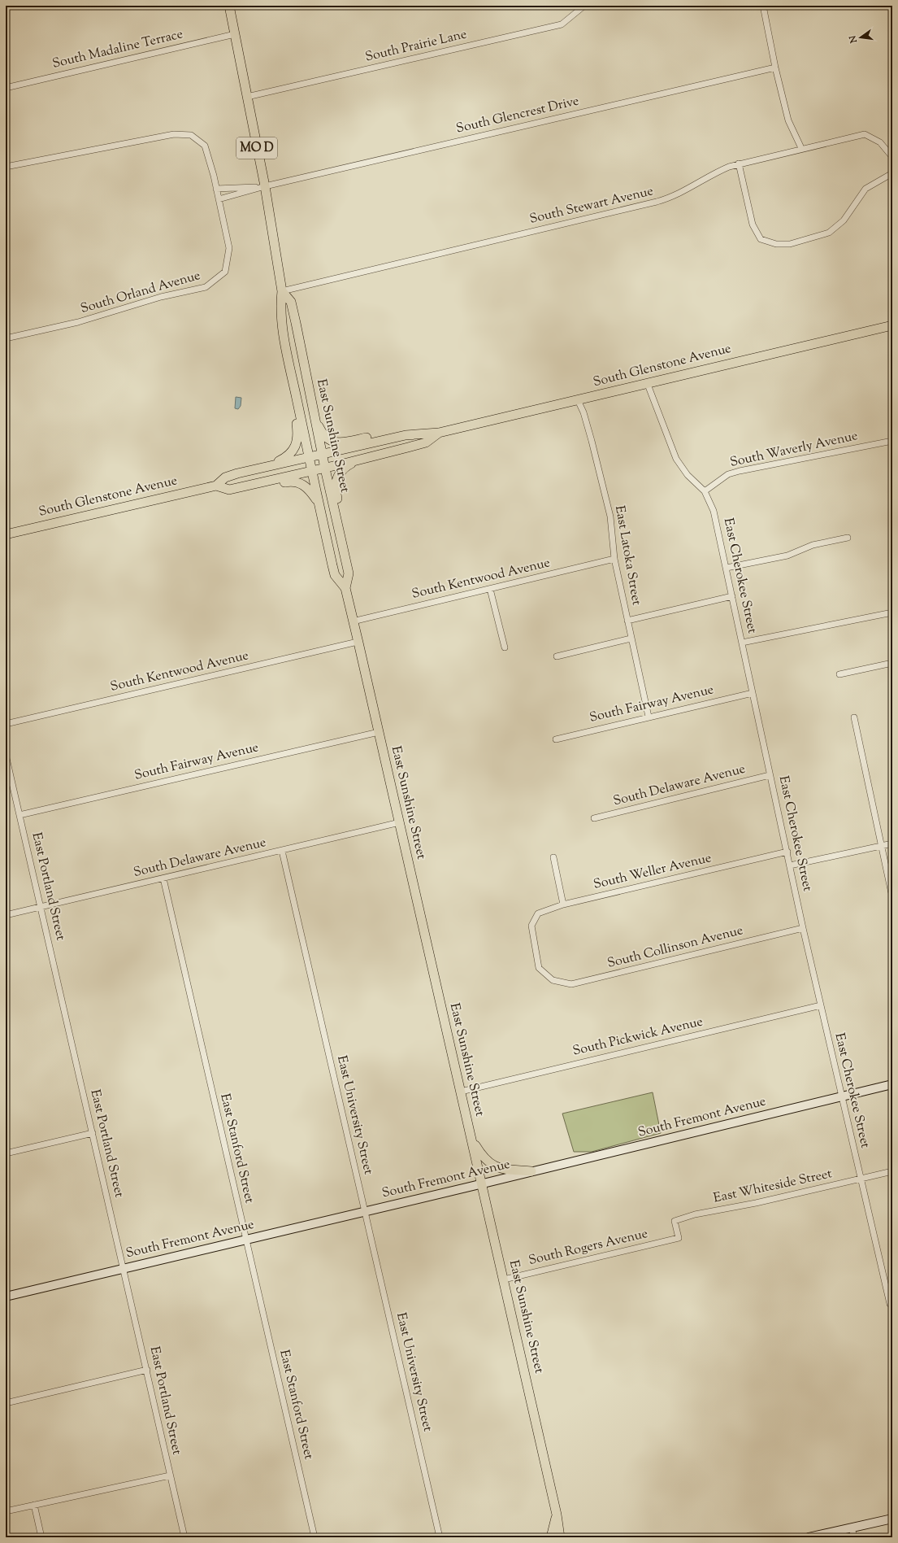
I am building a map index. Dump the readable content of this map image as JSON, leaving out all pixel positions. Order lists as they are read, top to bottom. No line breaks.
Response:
{"streets":{"main road":["MO D","South Glenstone Avenue","East Sunshine Street","South Fremont Avenue"],"street":["South Prairie Lane","South Madaline Terrace","South Glencrest Drive","South Stewart Avenue","South Orland Avenue","South Waverly Avenue","East Latoka Street","East Cherokee Street","South Kentwood Avenue","South Fairway Avenue","South Delaware Avenue","South Weller Avenue","East Portland Street","South Collinson Avenue","South Pickwick Avenue","East University Street","East Stanford Street","East Whiteside Street","South Rogers Avenue"]},"crossings":[["South Prairie Lane","East Sunshine Street"],["South Madaline Terrace","East Sunshine Street"],["South Glencrest Drive","East Sunshine Street"],["South Stewart Avenue","East Sunshine Street"],["South Glenstone Avenue","East Sunshine Street"],["South Glenstone Avenue","East Latoka Street"],["South Glenstone Avenue","East Cherokee Street"],["East Sunshine Street","South Kentwood Avenue"],["East Sunshine Street","South Fairway Avenue"],["East Sunshine Street","South Delaware Avenue"],["East Sunshine Street","South Pickwick Avenue"],["East Sunshine Street","South Fremont Avenue"],["East Sunshine Street","South Rogers Avenue"],["South Waverly Avenue","East Cherokee Street"],["East Latoka Street","South Kentwood Avenue"],["East Latoka Street","South Fairway Avenue"],["East Cherokee Street","South Fairway Avenue"],["East Cherokee Street","South Delaware Avenue"],["East Cherokee Street","South Weller Avenue"],["East Cherokee Street","South Collinson Avenue"],["East Cherokee Street","South Pickwick Avenue"],["East Cherokee Street","South Fremont Avenue"],["East Cherokee Street","East Whiteside Street"],["South Fairway Avenue","East Portland Street"],["South Delaware Avenue","East Portland Street"],["South Delaware Avenue","East University Street"],["South Delaware Avenue","East Stanford Street"],["South Weller Avenue","South Collinson Avenue"],["East Portland Street","South Fremont Avenue"],["East University Street","South Fremont Avenue"],["South Fremont Avenue","East Stanford Street"],["East Whiteside Street","South Rogers Avenue"]],"north":"left"}
